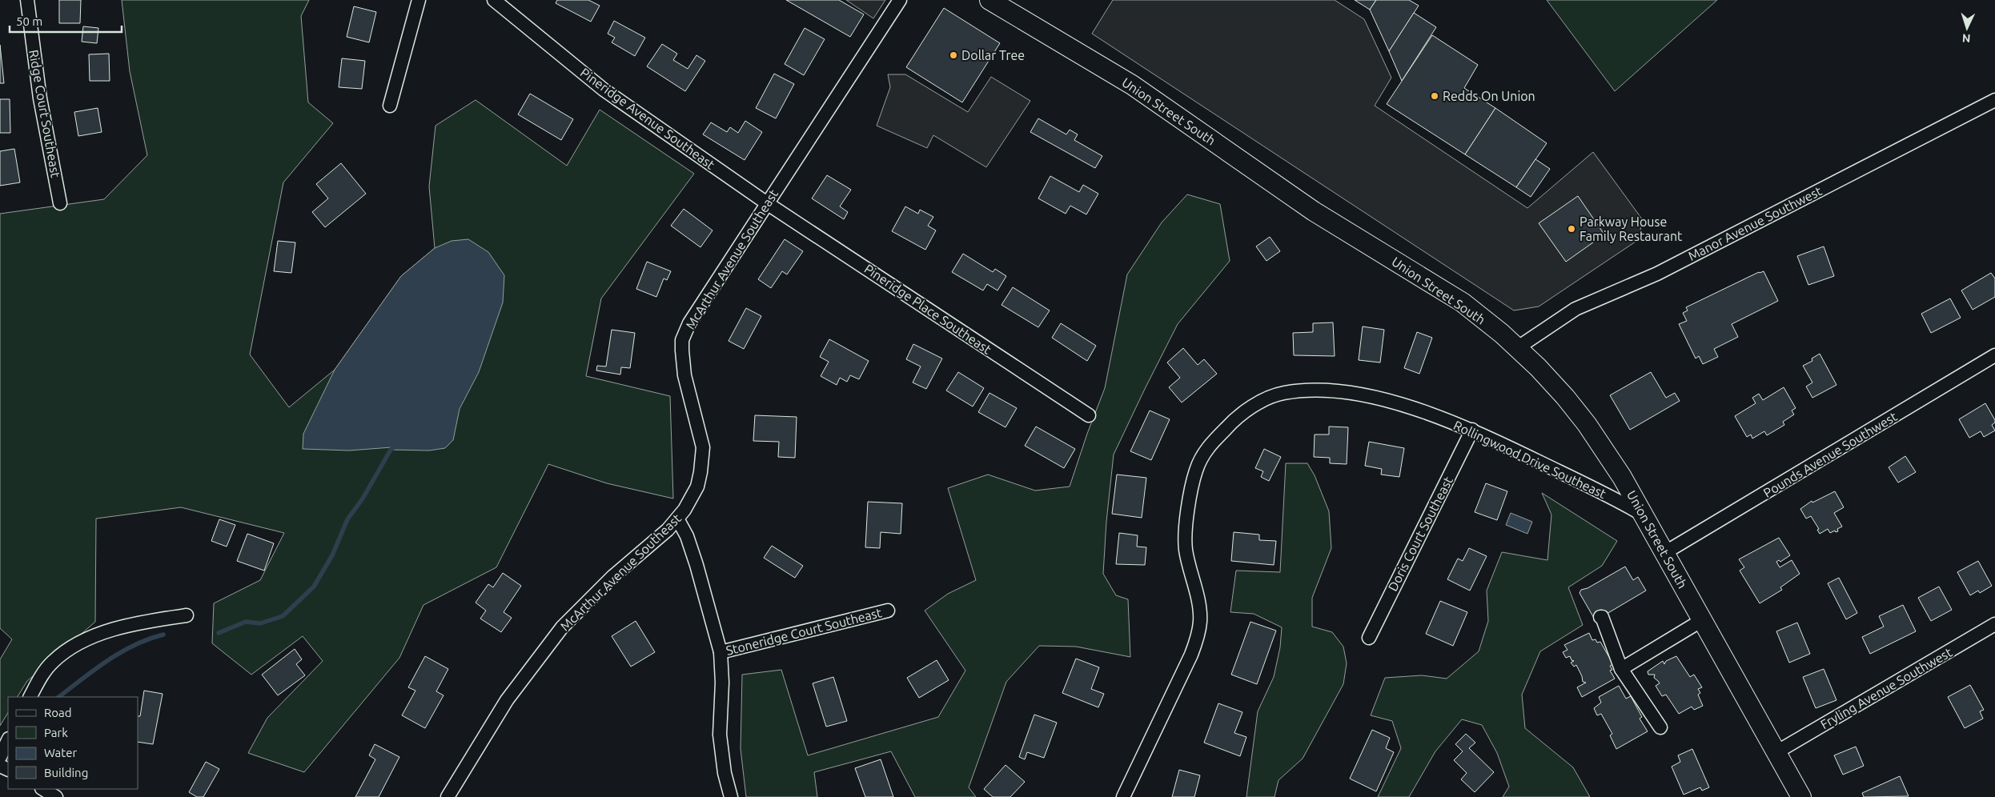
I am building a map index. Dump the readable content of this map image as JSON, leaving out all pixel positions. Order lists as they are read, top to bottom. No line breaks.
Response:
{"streets":{"main road":["Union Street South"],"street":["Ridge Court Southeast","Pineridge Avenue Southeast","Manor Avenue Southwest","McArthur Avenue Southeast","Pineridge Place Southeast","Pounds Avenue Southwest","Rollingwood Drive Southeast","Doris Court Southeast","Stoneridge Court Southeast","Fryling Avenue Southwest"]},"crossings":[["Union Street South","Manor Avenue Southwest"],["Union Street South","Pounds Avenue Southwest"],["Union Street South","Rollingwood Drive Southeast"],["Union Street South","Fryling Avenue Southwest"],["Pineridge Avenue Southeast","McArthur Avenue Southeast"],["Pineridge Avenue Southeast","Pineridge Place Southeast"],["McArthur Avenue Southeast","Pineridge Place Southeast"],["Rollingwood Drive Southeast","Doris Court Southeast"]],"places":["Dollar Tree","Redds On Union","Parkway House Family Restaurant"],"legend":["Road","Park","Water","Building"],"scale_bar":"50 m","north":"bottom"}
